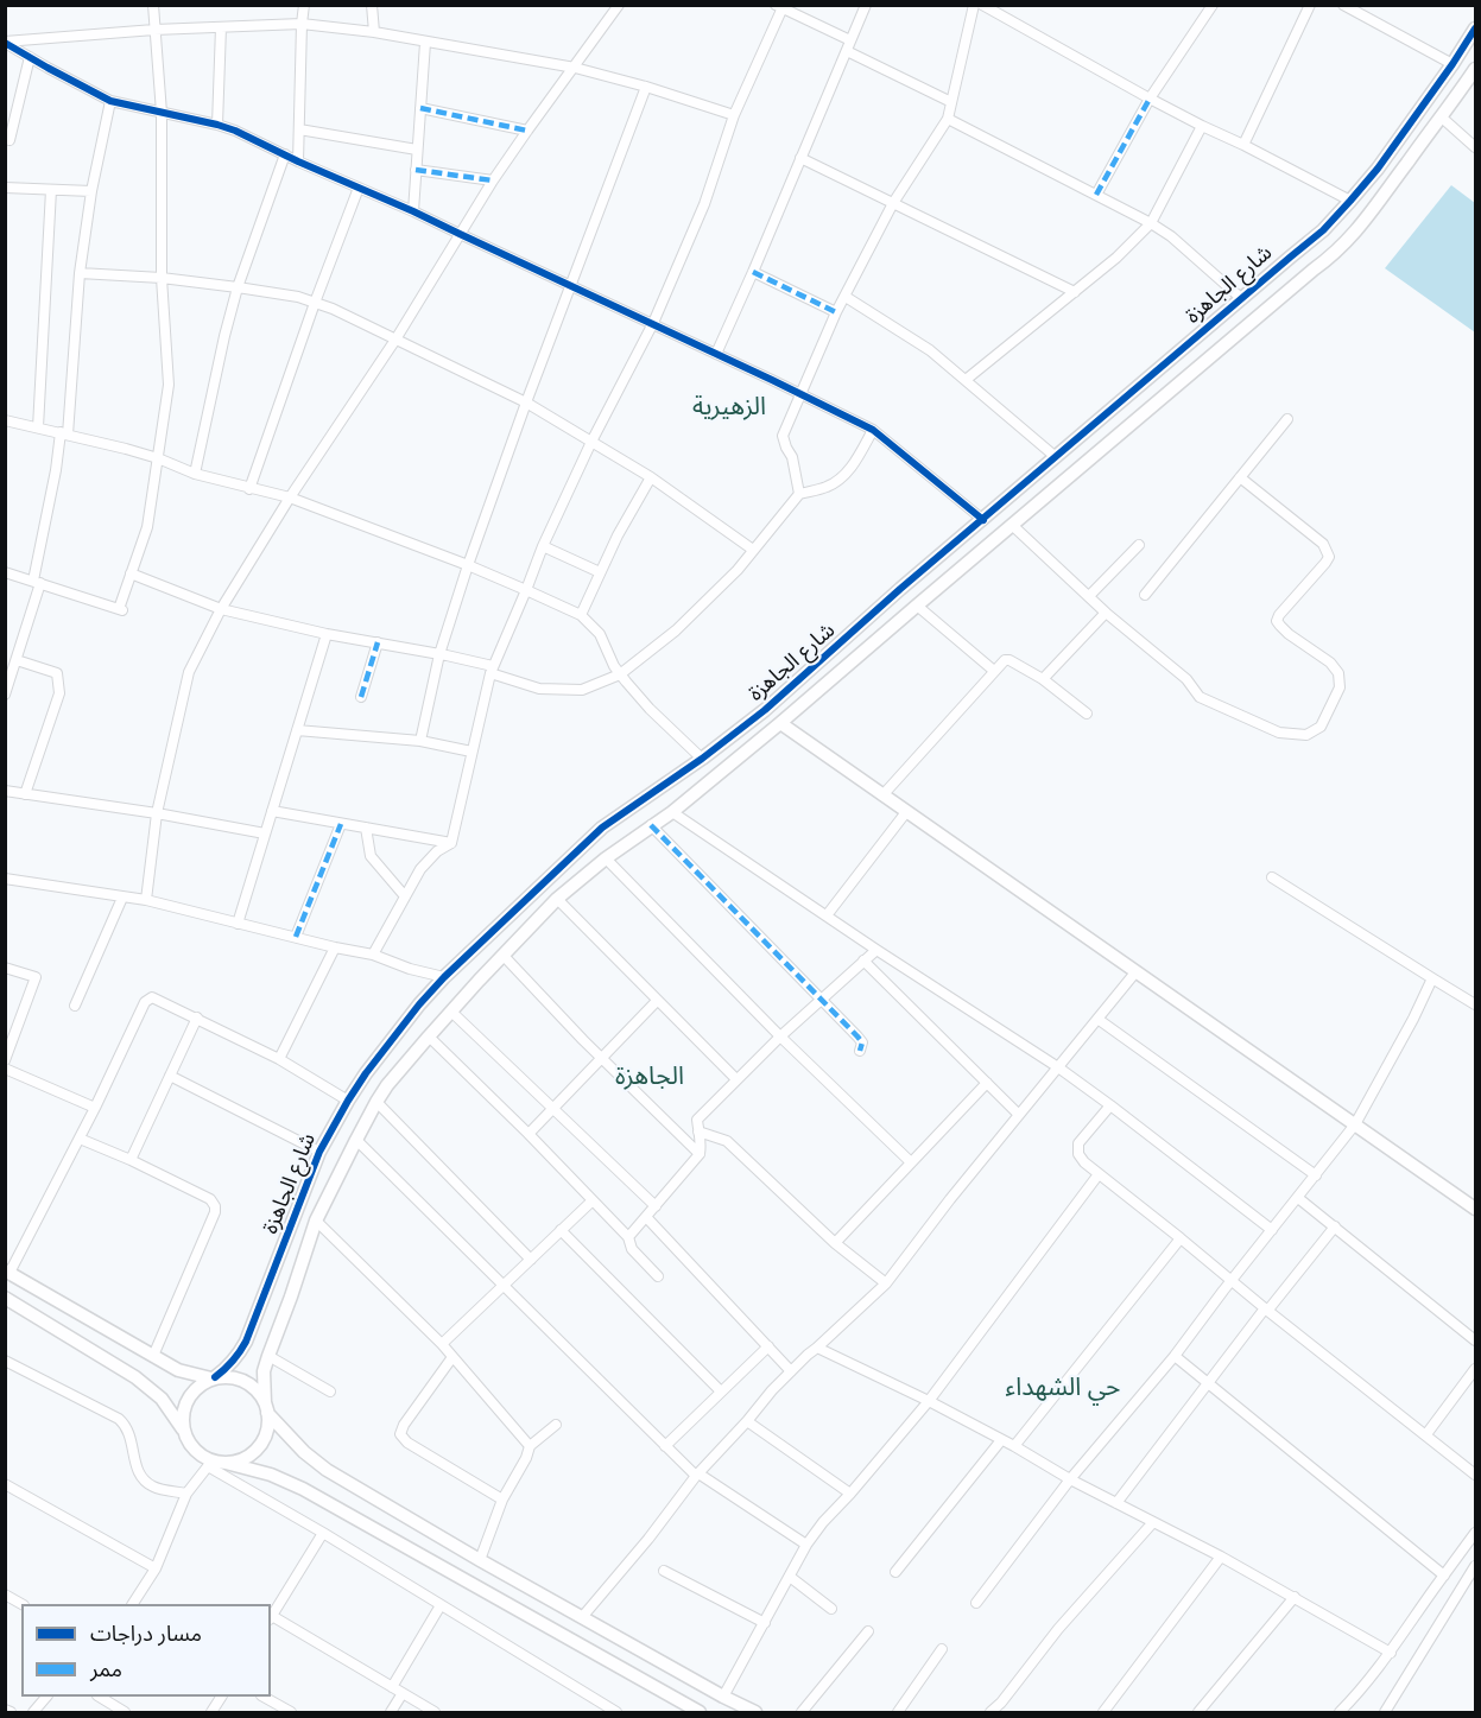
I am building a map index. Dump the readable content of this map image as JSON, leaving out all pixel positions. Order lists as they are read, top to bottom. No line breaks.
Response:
{"streets":{"street":["شارع الجاهزة"]},"districts":["الزهيرية","الجاهزة","حي الشهداء"],"legend":["مسار دراجات","ممر"]}
